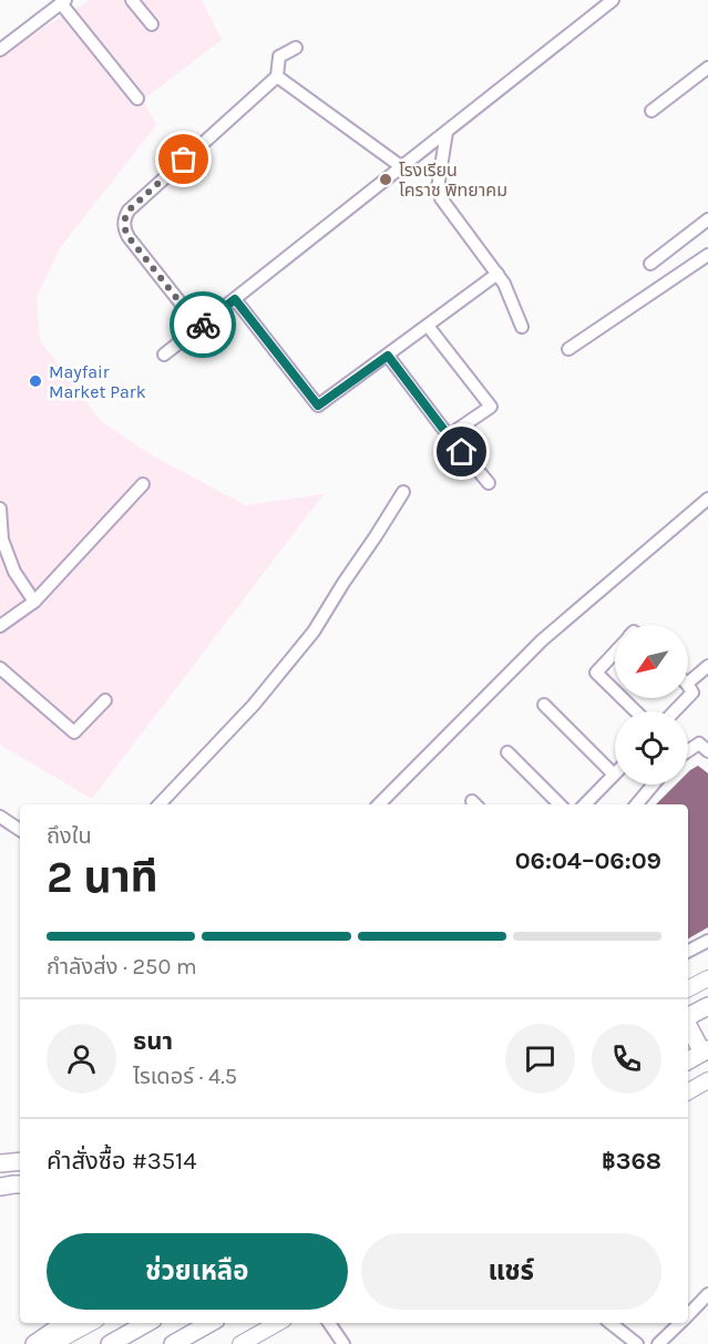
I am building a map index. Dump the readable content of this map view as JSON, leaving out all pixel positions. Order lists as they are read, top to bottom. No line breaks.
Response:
{"places":["โรงเรียน โคราช พิทยาคม","Mayfair Market Park"],"north":"bottom left","page":{"heading":["2 นาที","ถึงใน","06:04–06:09"],"panel":["ธนา","ไรเดอร์ · 4.5","คำสั่งซื้อ #3514","฿368"],"bar":"กำลังส่ง · 250 m","buttons":["ช่วยเหลือ","แชร์"]}}
